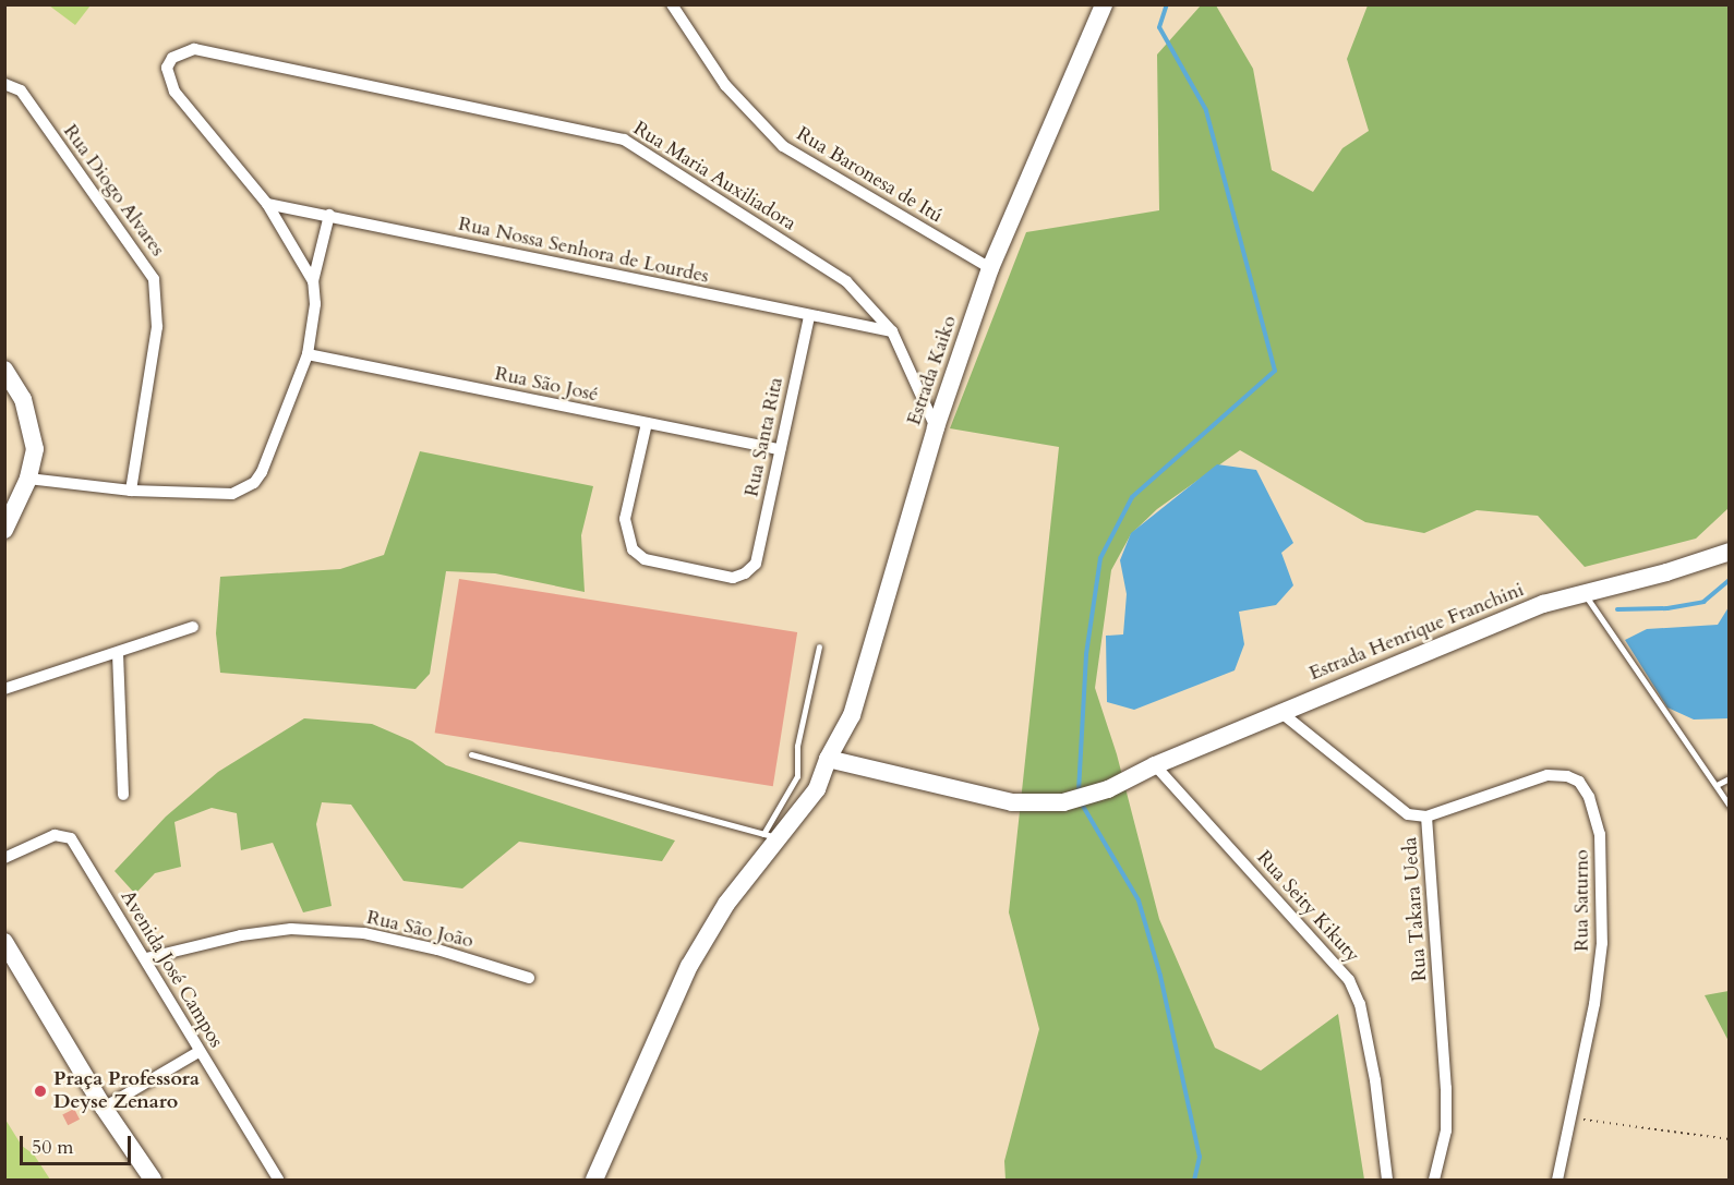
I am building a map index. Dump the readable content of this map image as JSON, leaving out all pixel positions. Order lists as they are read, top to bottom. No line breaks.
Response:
{"streets":{"street":["Rua Baronesa de Itú","Rua Maria Auxiliadora","Rua Diogo Alvares","Rua Nossa Senhora de Lourdes","Estrada Kaiko","Rua São José","Rua Santa Rita","Estrada Henrique Franchini","Rua Saturno","Rua Seity Kikuty","Rua Takara Ueda","Rua São João","Avenida José Campos"]},"crossings":[["Rua Baronesa de Itú","Estrada Kaiko"],["Rua Maria Auxiliadora","Rua Nossa Senhora de Lourdes"],["Rua Maria Auxiliadora","Estrada Kaiko"],["Rua Nossa Senhora de Lourdes","Rua Santa Rita"],["Estrada Kaiko","Estrada Henrique Franchini"],["Rua São José","Rua Santa Rita"],["Estrada Henrique Franchini","Rua Seity Kikuty"],["Estrada Henrique Franchini","Rua Takara Ueda"],["Rua Saturno","Rua Takara Ueda"],["Rua São João","Avenida José Campos"]],"places":["Praça Professora Deyse Zenaro"],"scale_bar":"50 m"}
